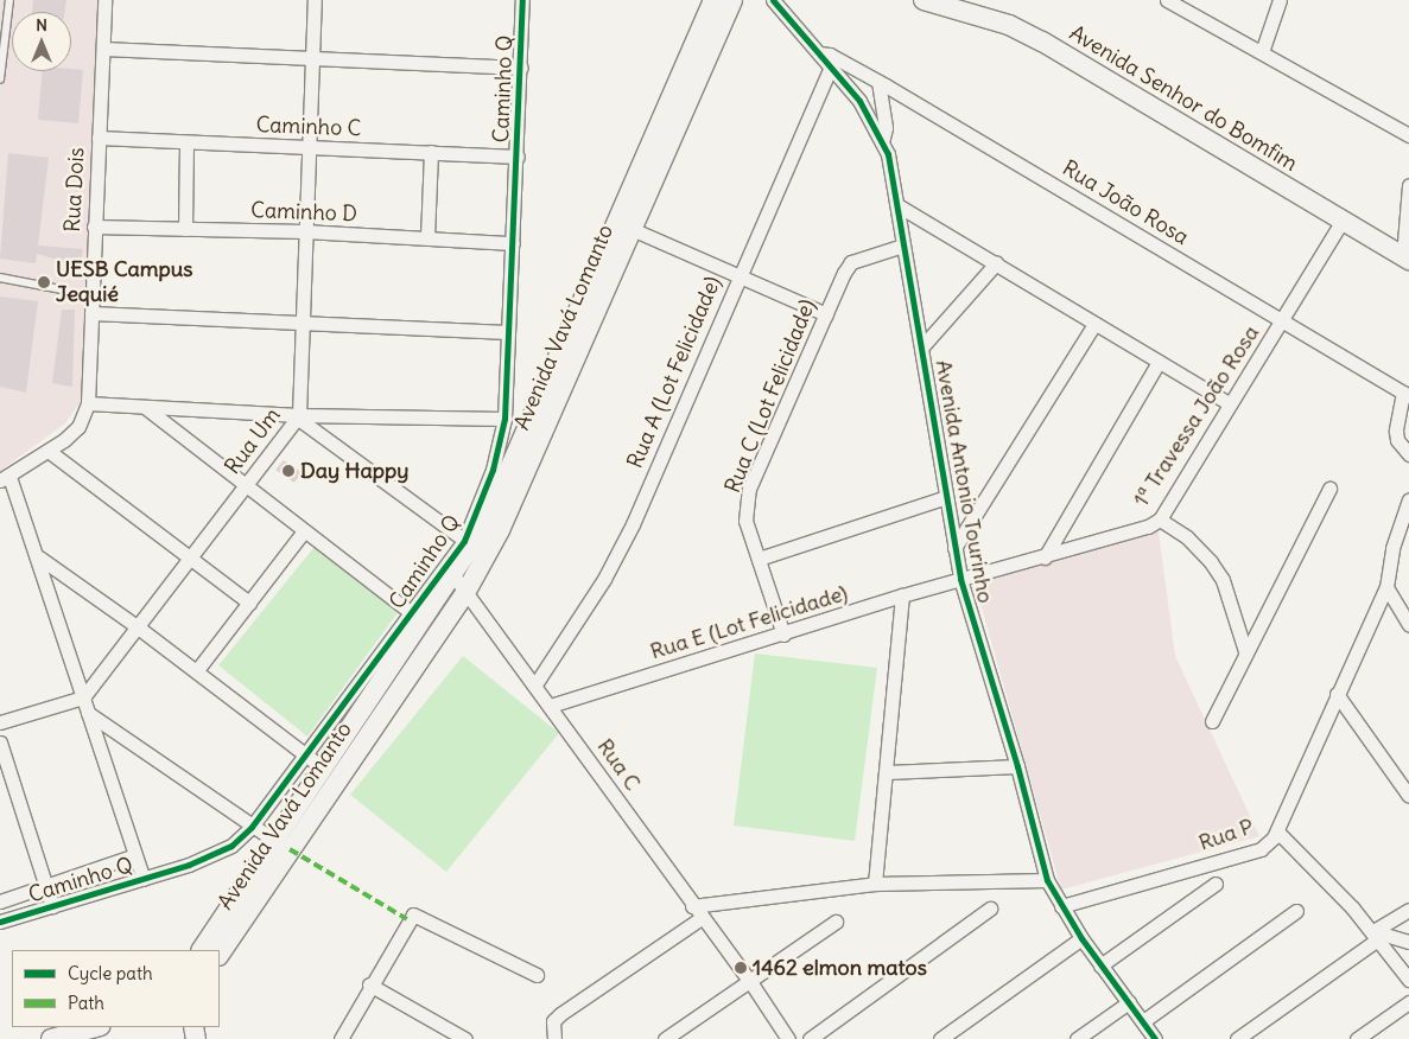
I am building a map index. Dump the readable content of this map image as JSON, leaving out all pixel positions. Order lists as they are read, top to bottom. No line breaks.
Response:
{"streets":{"street":["Caminho Q","Avenida Senhor do Bomfim","Caminho C","Rua Dois","Rua João Rosa","Caminho D","Avenida Vavá Lomanto","Rua A (Lot Felicidade)","Rua C (Lot Felicidade)","1ª Travessa João Rosa","Rua Um","Avenida Antonio Tourinho","Rua E (Lot Felicidade)","Rua C","Rua P"]},"crossings":[["Caminho Q","Caminho C"],["Caminho Q","Caminho D"],["Caminho Q","Avenida Vavá Lomanto"],["Avenida Senhor do Bomfim","1ª Travessa João Rosa"],["Caminho C","Rua Dois"],["Caminho C","Rua Um"],["Rua Dois","Caminho D"],["Rua João Rosa","1ª Travessa João Rosa"],["Rua João Rosa","Avenida Antonio Tourinho"],["Caminho D","Rua Um"],["Avenida Vavá Lomanto","Rua C"],["Rua A (Lot Felicidade)","Avenida Antonio Tourinho"],["Rua A (Lot Felicidade)","Rua C"],["Rua C (Lot Felicidade)","Avenida Antonio Tourinho"],["Rua C (Lot Felicidade)","Rua E (Lot Felicidade)"],["1ª Travessa João Rosa","Avenida Antonio Tourinho"],["1ª Travessa João Rosa","Rua E (Lot Felicidade)"],["Avenida Antonio Tourinho","Rua E (Lot Felicidade)"],["Avenida Antonio Tourinho","Rua P"],["Rua E (Lot Felicidade)","Rua C"]],"places":["UESB Campus Jequié","Day Happy","1462 elmon matos"],"legend":["Cycle path","Path"],"north":"top"}
